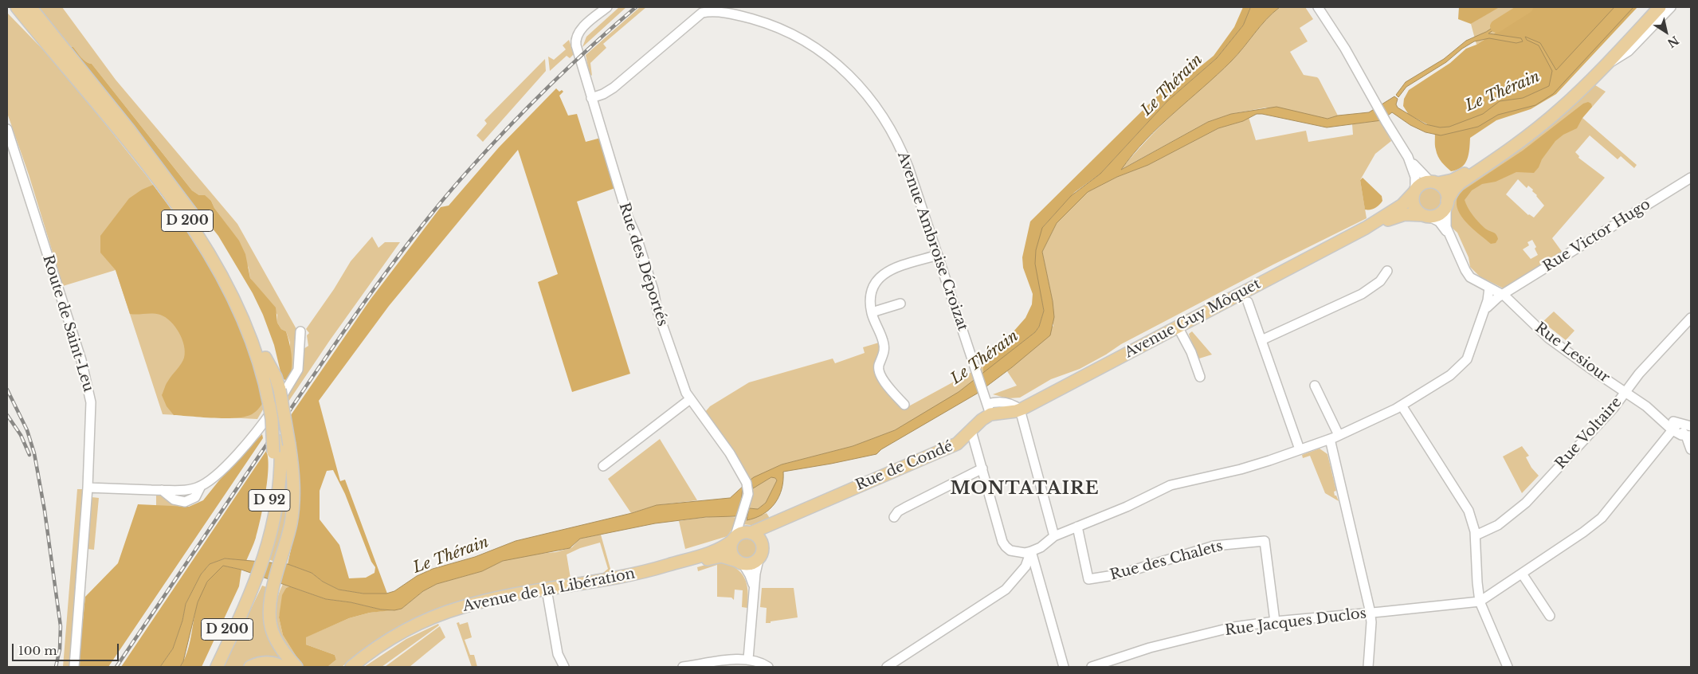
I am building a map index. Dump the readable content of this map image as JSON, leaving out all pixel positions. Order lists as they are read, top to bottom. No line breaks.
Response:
{"streets":{"main road":["D 200","Avenue Guy Môquet","Rue de Condé","D 92","Avenue de la Libération"],"street":["Rue Victor Hugo","Avenue Ambroise Croizat","Rue des Déportés","Route de Saint-Leu","Rue Lesiour","Rue Voltaire","Rue des Chalets","Rue Jacques Duclos"]},"crossings":[["D 200","D 92"],["Rue Victor Hugo","Rue Lesiour"],["Avenue Ambroise Croizat","Rue des Déportés"],["Avenue Ambroise Croizat","Rue de Condé"],["Rue des Déportés","Rue de Condé"],["Rue des Déportés","Avenue de la Libération"],["Rue Lesiour","Rue Voltaire"],["Rue de Condé","Avenue de la Libération"],["Rue des Chalets","Rue Jacques Duclos"]],"districts":["MONTATAIRE"],"water":["Le Thérain"],"scale_bar":"100 m","north":"bottom right"}
